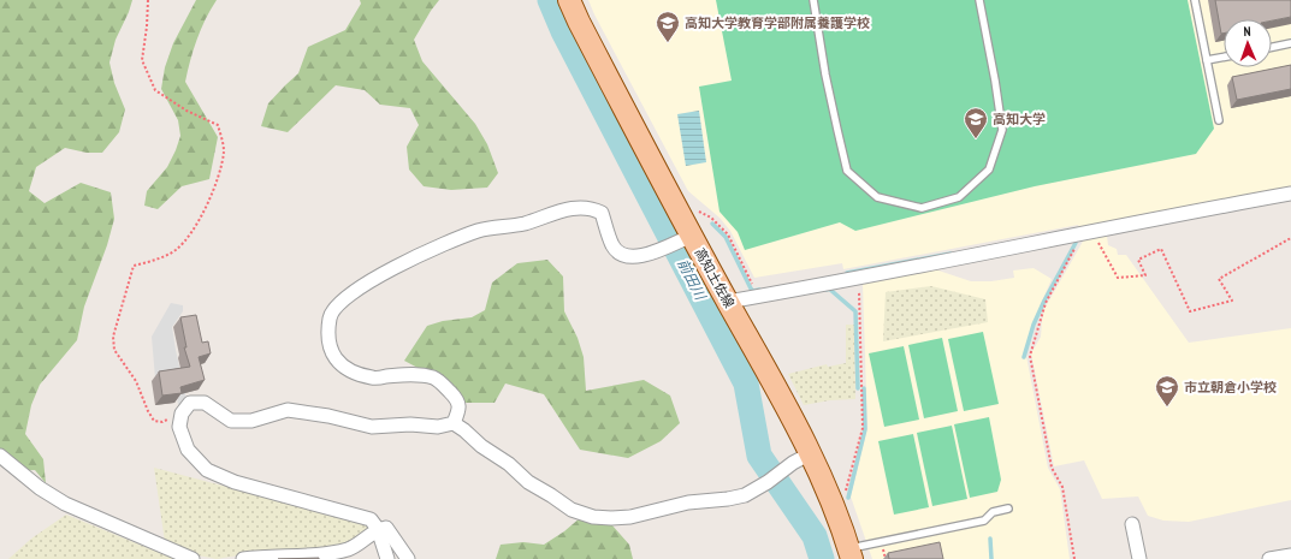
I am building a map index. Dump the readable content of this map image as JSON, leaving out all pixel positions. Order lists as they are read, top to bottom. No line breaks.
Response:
{"streets":{"main road":["高知土佐線"]},"water":["前田川"],"places":{"school or university":["高知大学教育学部附属養護学校","高知大学","市立朝倉小学校"]},"north":"top"}
